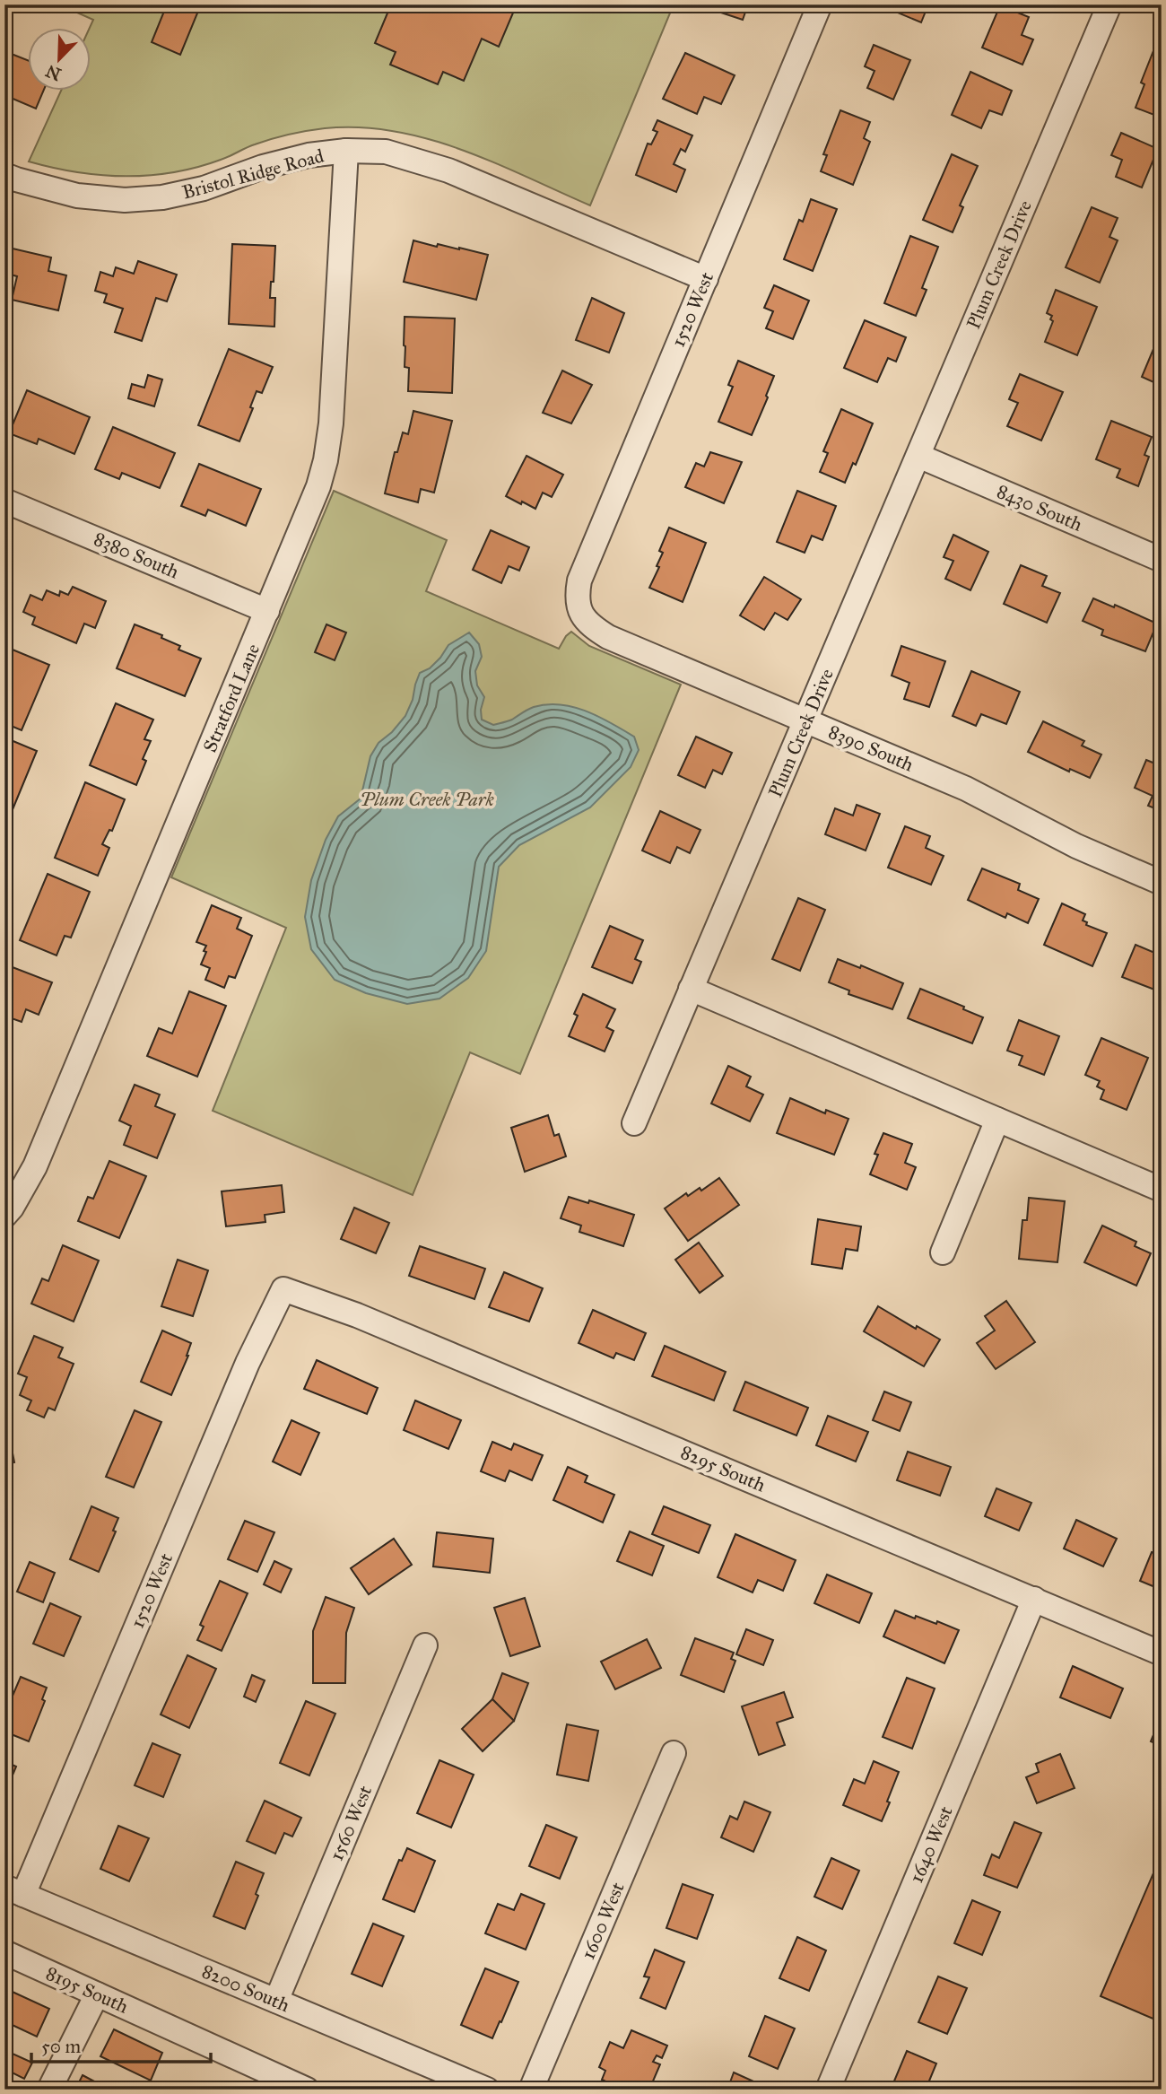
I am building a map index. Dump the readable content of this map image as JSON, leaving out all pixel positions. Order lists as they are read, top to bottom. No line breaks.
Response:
{"streets":{"street":["Bristol Ridge Road","Plum Creek Drive","1520 West","8430 South","8380 South","Stratford Lane","8390 South","8295 South","1560 West","1640 West","1600 West","8200 South","8195 South"]},"crossings":[["Bristol Ridge Road","1520 West"],["Bristol Ridge Road","Stratford Lane"],["Plum Creek Drive","8430 South"],["Plum Creek Drive","8390 South"],["1520 West","8390 South"],["1520 West","8295 South"],["1520 West","8200 South"],["8380 South","Stratford Lane"],["8295 South","1640 West"],["1560 West","8200 South"]],"parks":["Plum Creek Park"],"scale_bar":"50 m","north":"bottom left"}
